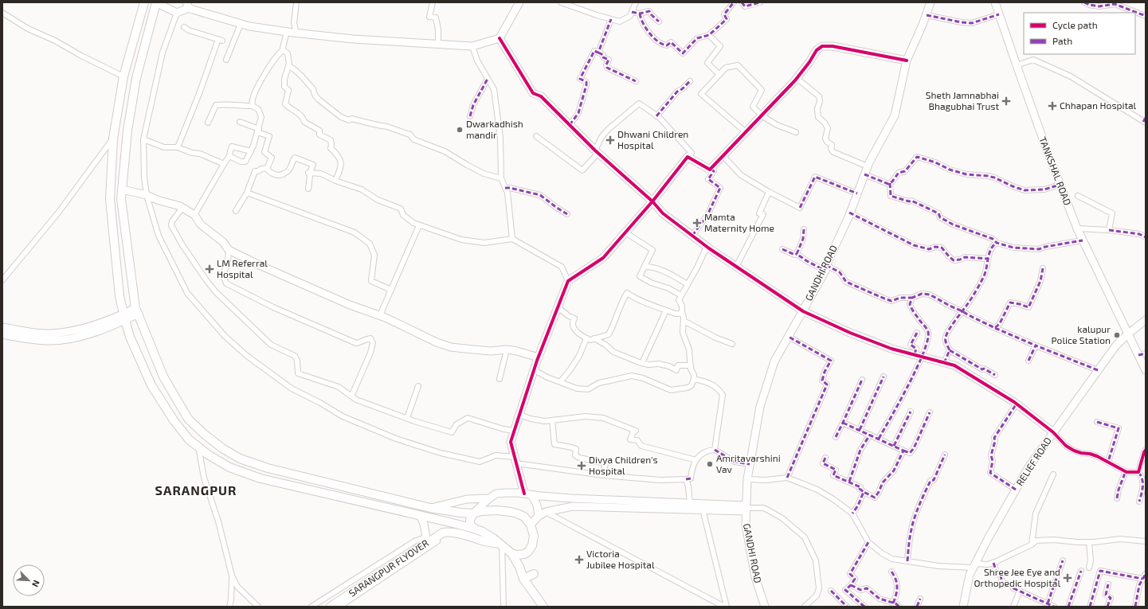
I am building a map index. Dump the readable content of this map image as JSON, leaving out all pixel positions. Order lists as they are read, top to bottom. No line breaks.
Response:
{"streets":{"main road":["SARANGPUR FLYOVER"],"street":["TANKSHAL ROAD","GANDHI ROAD","RELIEF ROAD"]},"crossings":[["TANKSHAL ROAD","RELIEF ROAD"]],"districts":["SARANGPUR"],"places":{"health":["Sheth Jamnabhai Bhagubhai Trust","Chhapan Hospital","Dhwani Children Hospital","Mamta Maternity Home","LM Referral Hospital","Divya Children's Hospital","Victoria Jubilee Hospital","Shree Jee Eye and Orthopedic Hospital"],"other":["Dwarkadhish mandir","kalupur Police Station","Amritavarshini Vav"]},"legend":["Cycle path","Path"],"north":"bottom right"}
